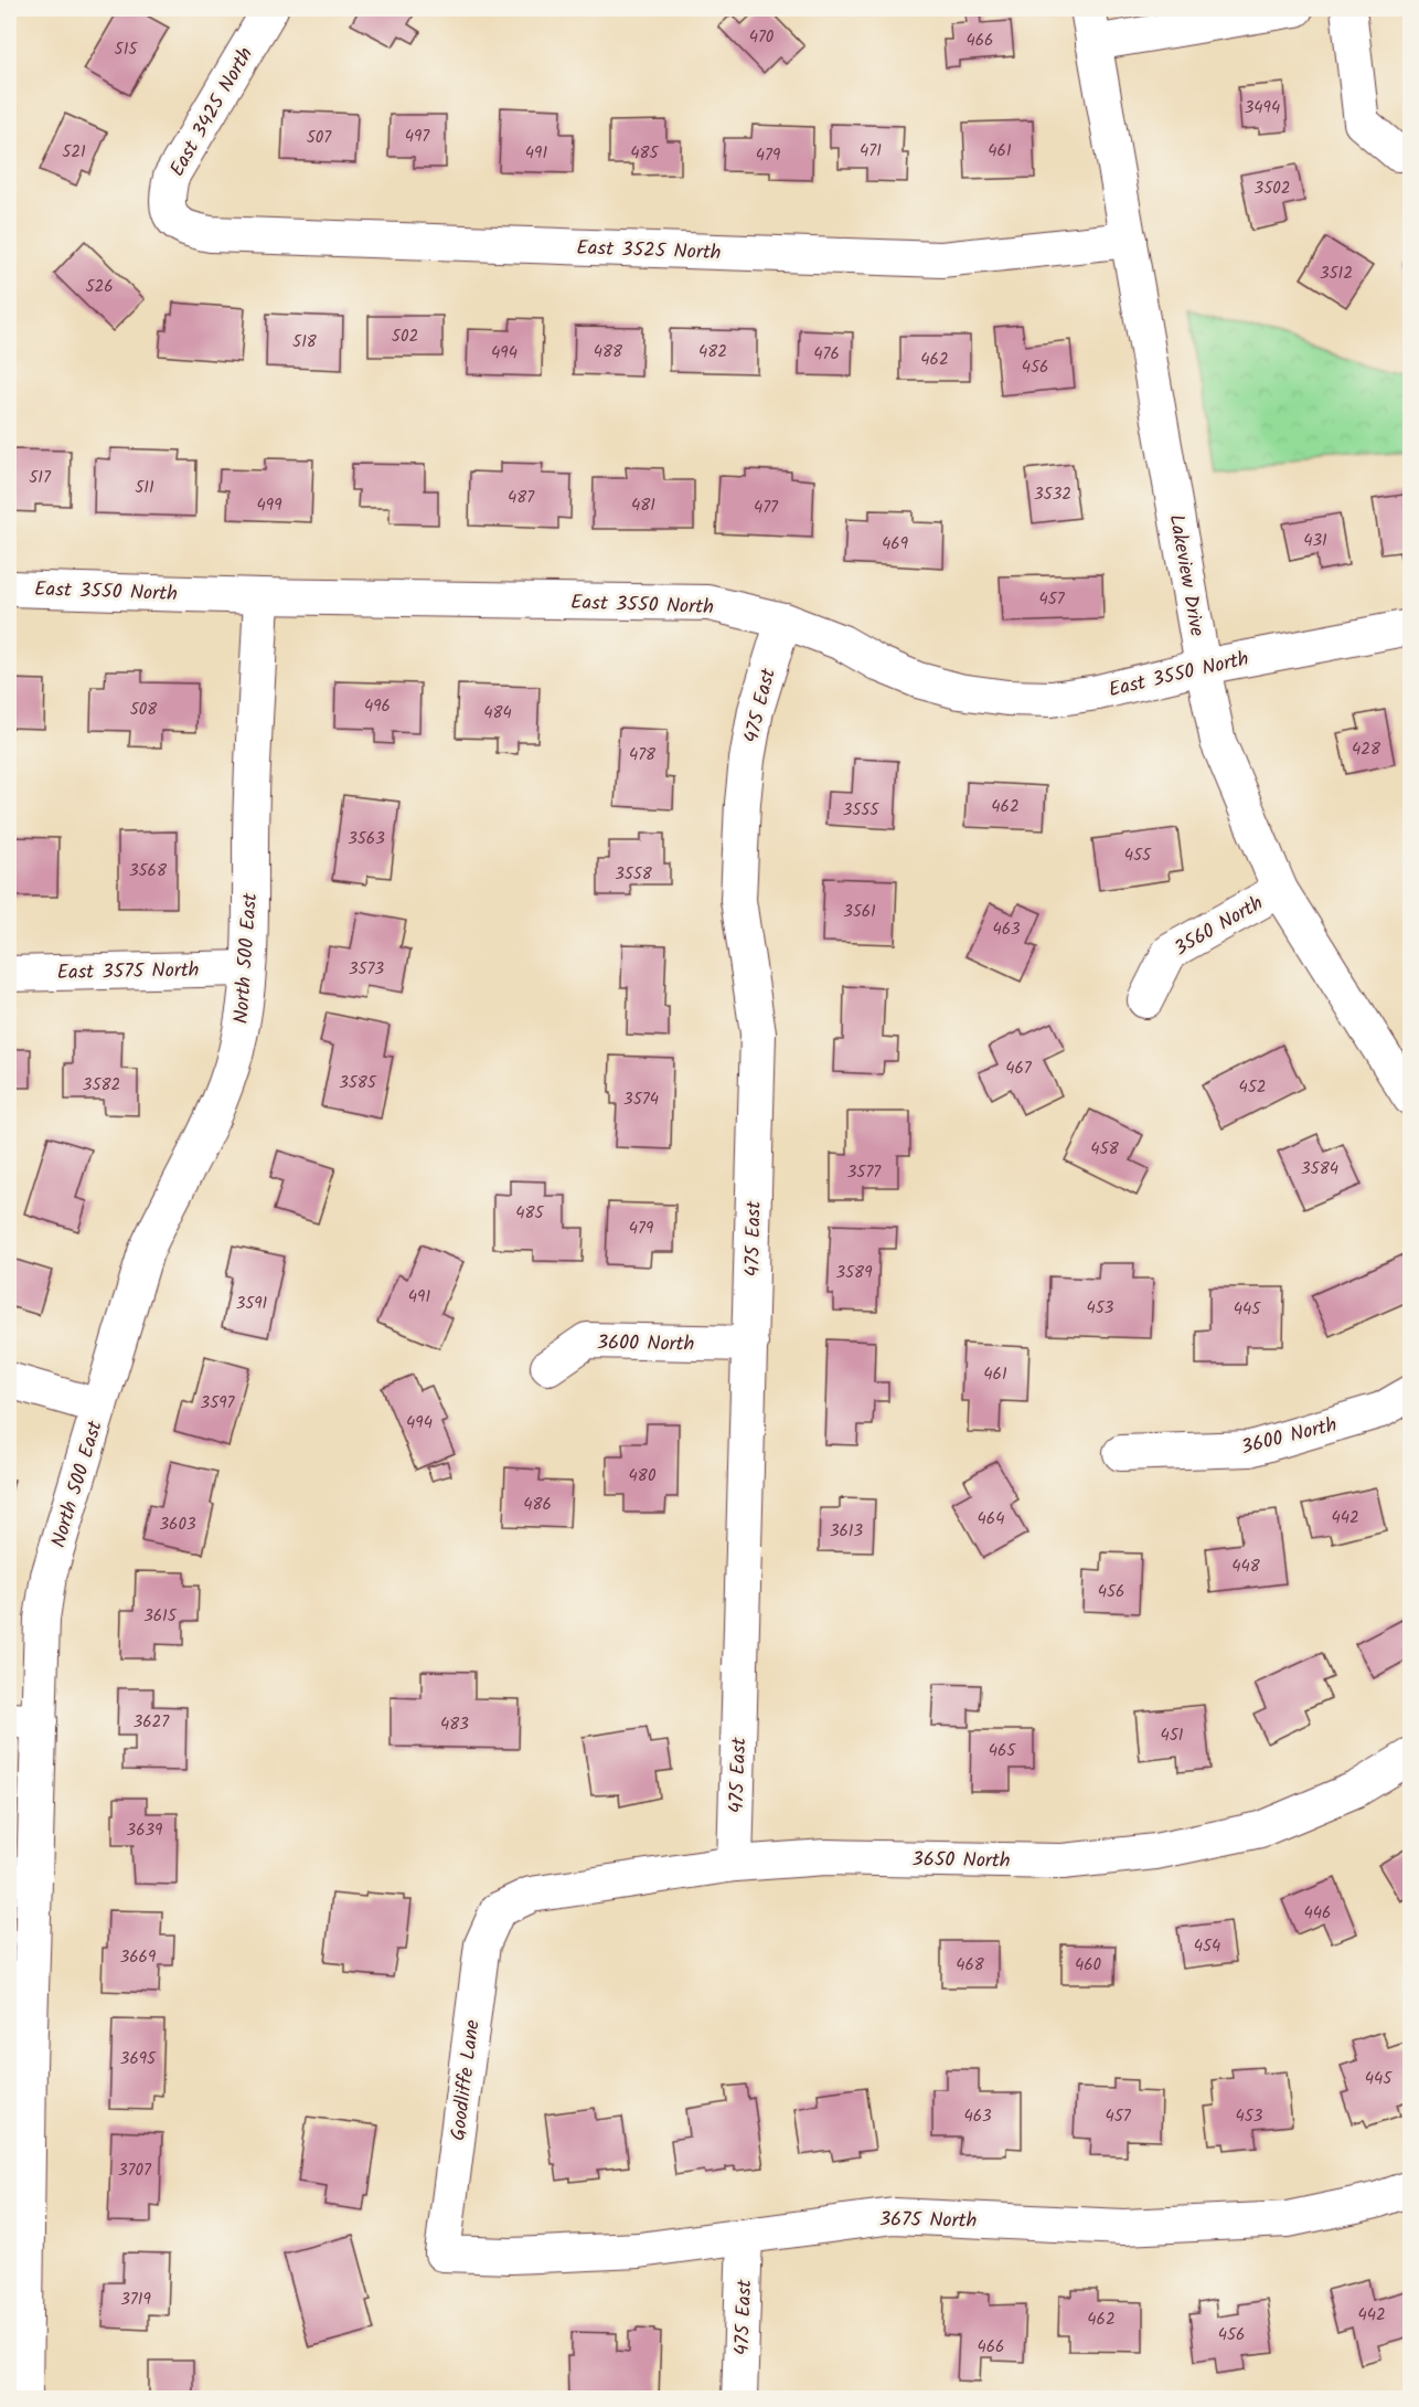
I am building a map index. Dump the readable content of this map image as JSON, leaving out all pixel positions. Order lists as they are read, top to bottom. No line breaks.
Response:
{"streets":{"street":["East 3425 North","East 3525 North","Lakeview Drive","East 3550 North","475 East","3560 North","North 500 East","East 3575 North","3600 North","3650 North","Goodliffe Lane","3675 North"]},"crossings":[["East 3425 North","East 3525 North"],["East 3525 North","Lakeview Drive"],["Lakeview Drive","East 3550 North"],["Lakeview Drive","3560 North"],["East 3550 North","475 East"],["East 3550 North","North 500 East"],["475 East","3600 North"],["475 East","3650 North"],["475 East","3675 North"],["North 500 East","East 3575 North"],["3650 North","Goodliffe Lane"],["Goodliffe Lane","3675 North"]],"house_numbers":["470","466","515","3494","497","507","471","461","521","491","485","479","3502","3512","526","502","518","488","482","494","476","462","456","517","511","3532","487","499","481","477","431","469","457","496","508","484","428","478","462","3555","3563","455","3568","3558","3561","463","3573","467","3585","3582","452","3574","458","3584","3577","485","479","3589","491","3591","453","445","461","3597","494","480","486","442","464","3603","3613","448","456","3615","3627","483","451","465","3639","446","454","3669","468","460","3695","445","463","457","453","3707","3719","442","462","456","466"]}
